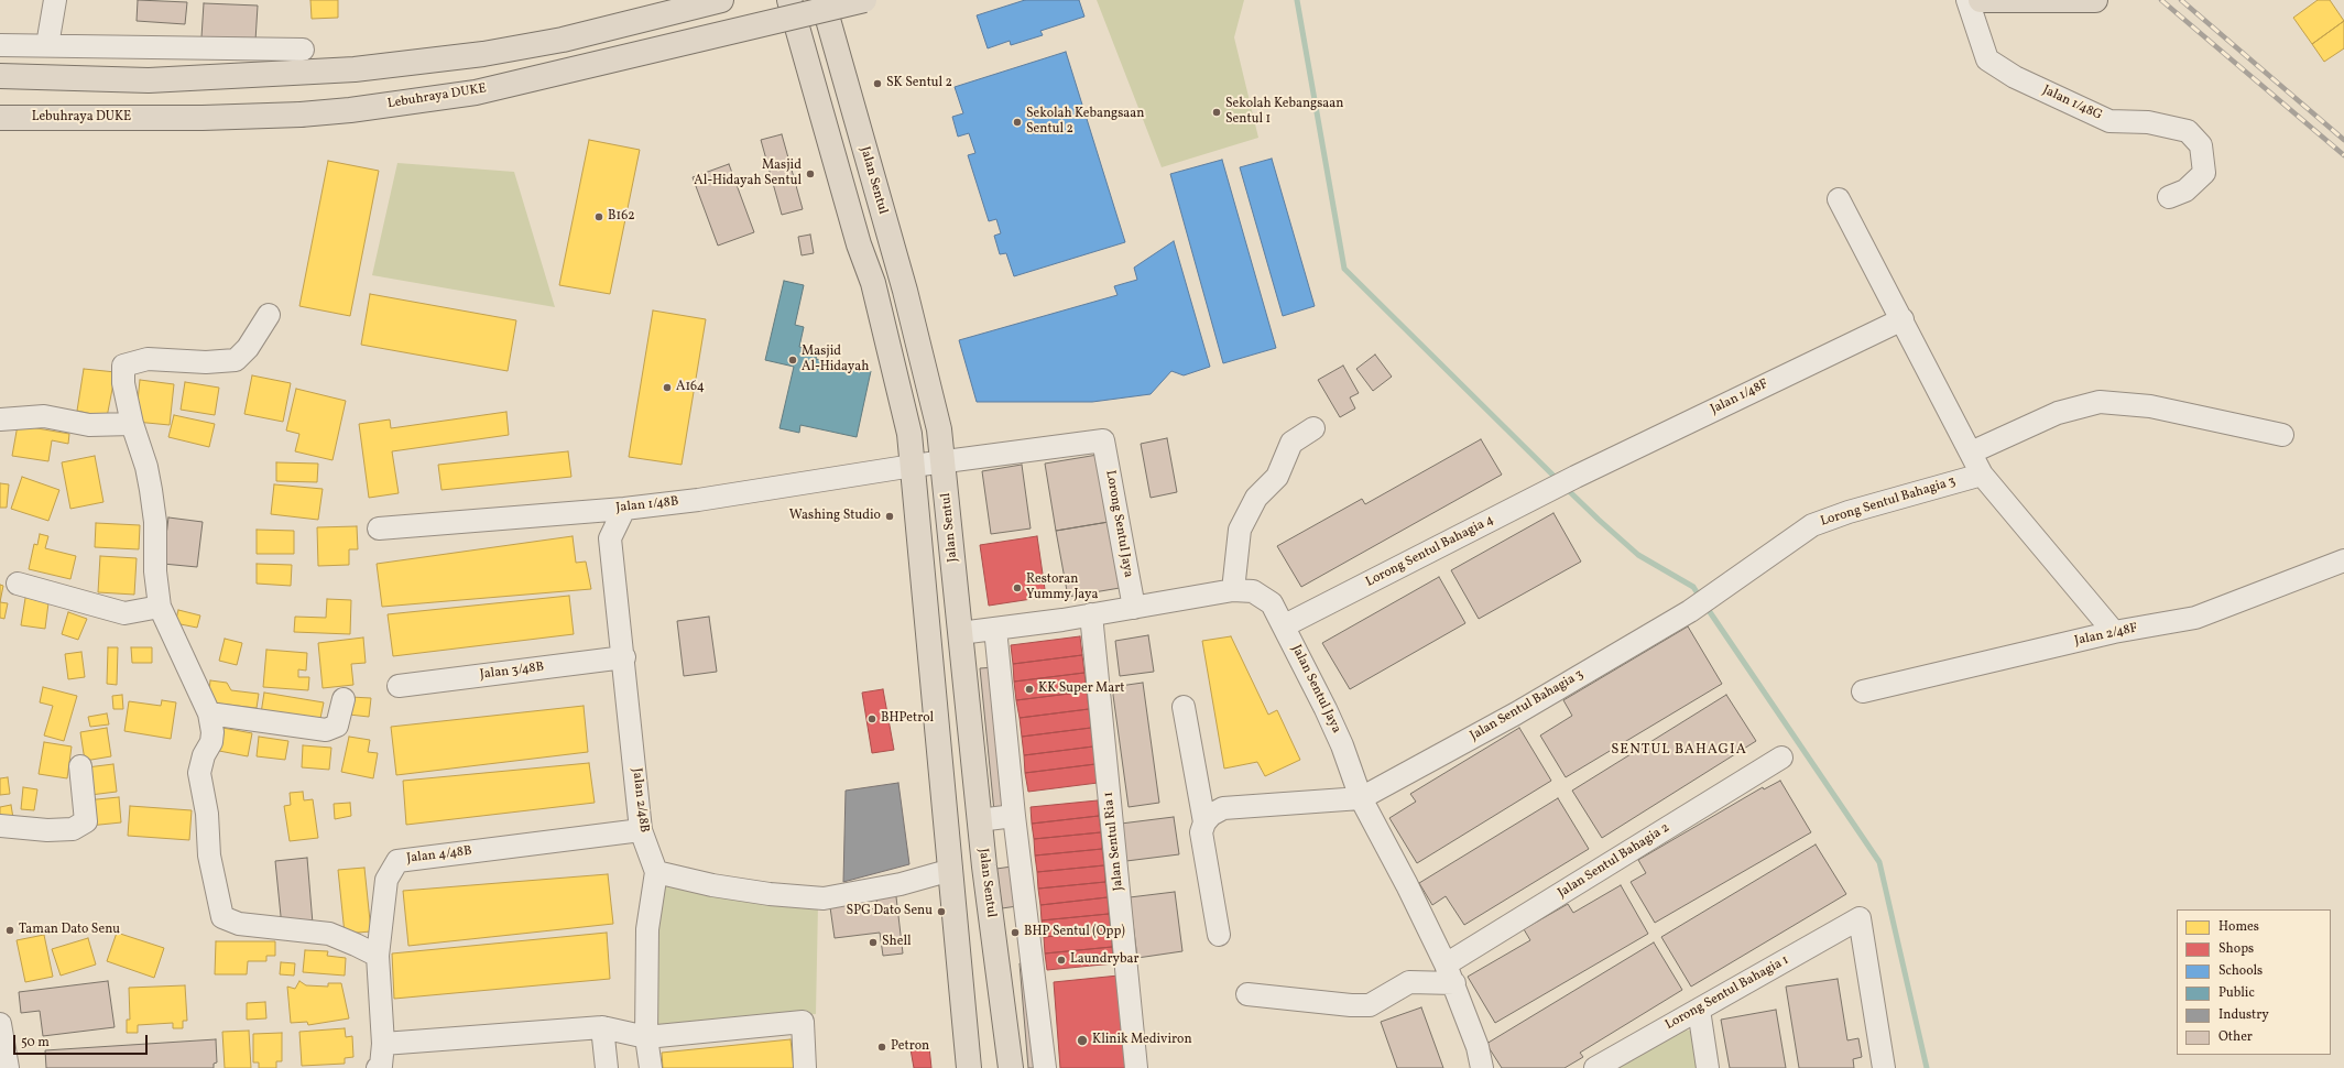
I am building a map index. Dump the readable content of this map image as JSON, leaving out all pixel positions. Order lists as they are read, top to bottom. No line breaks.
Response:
{"streets":{"main road":["Lebuhraya DUKE","Jalan Sentul"],"street":["Jalan 1/48G","Jalan 1/48F","Lorong Sentul Bahagia 3","Jalan 1/48B","Lorong Sentul Jaya","Lorong Sentul Bahagia 4","Jalan 2/48F","Jalan 3/48B","Jalan Sentul Jaya","Jalan Sentul Bahagia 3","Jalan 2/48B","Jalan Sentul Ria 1","Jalan 4/48B","Jalan Sentul Bahagia 2","Lorong Sentul Bahagia 1"]},"crossings":[["Jalan Sentul","Jalan 1/48B"],["Jalan Sentul","Jalan Sentul Jaya"],["Jalan 1/48F","Lorong Sentul Bahagia 4"],["Lorong Sentul Bahagia 3","Jalan Sentul Bahagia 3"],["Jalan 1/48B","Lorong Sentul Jaya"],["Jalan 1/48B","Jalan 2/48B"],["Lorong Sentul Jaya","Jalan Sentul Jaya"],["Lorong Sentul Bahagia 4","Jalan Sentul Jaya"],["Jalan 3/48B","Jalan 2/48B"],["Jalan Sentul Jaya","Jalan Sentul Bahagia 3"],["Jalan Sentul Jaya","Jalan Sentul Ria 1"],["Jalan Sentul Jaya","Jalan Sentul Bahagia 2"],["Jalan 2/48B","Jalan 4/48B"]],"districts":["SENTUL BAHAGIA"],"places":["SK Sentul 2","Sekolah Kebangsaan Sentul 1","Sekolah Kebangsaan Sentul 2","Masjid Al-Hidayah Sentul","B162","Masjid Al-Hidayah","A164","Washing Studio","Restoran Yummy Jaya","KK Super Mart","BHPetrol","SPG Dato Senu","Taman Dato Senu","BHP Sentul (Opp)","Shell","Laundrybar","Klinik Mediviron","Petron"],"legend":["Homes","Shops","Schools","Public","Industry","Other"],"scale_bar":"50 m"}
